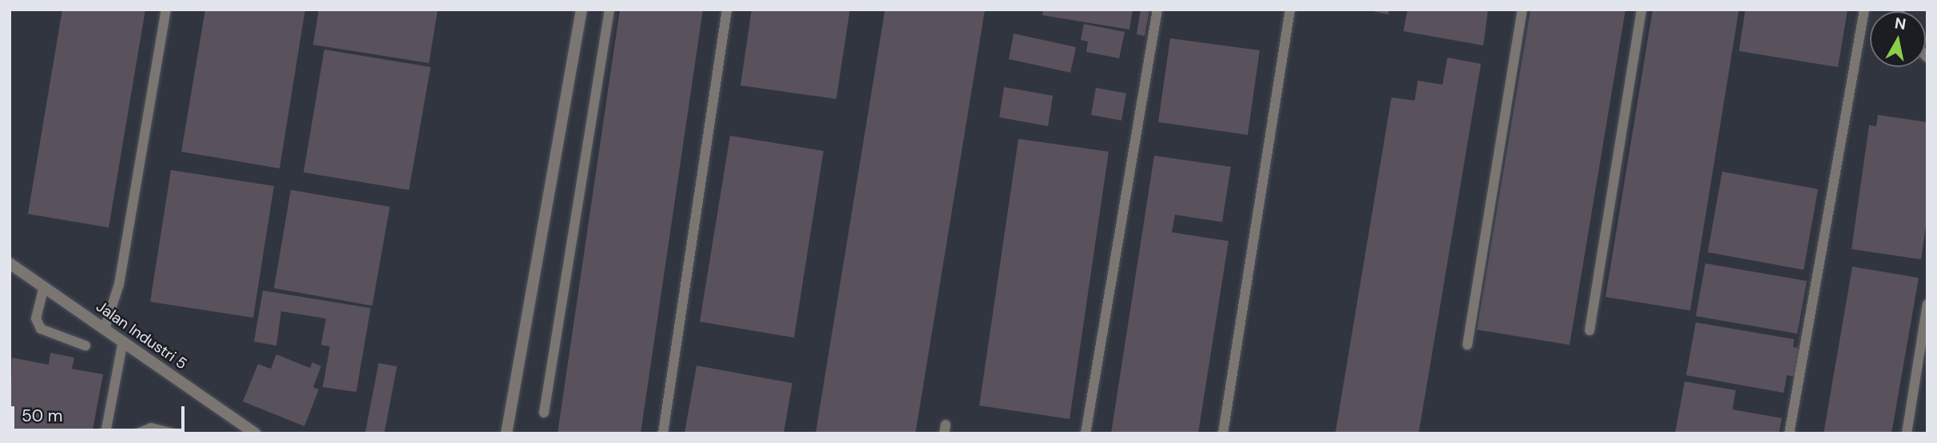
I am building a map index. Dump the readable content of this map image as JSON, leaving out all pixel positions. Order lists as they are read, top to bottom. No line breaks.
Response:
{"streets":{"street":["Jalan Industri 5"]},"scale_bar":"50 m","north":"top"}
